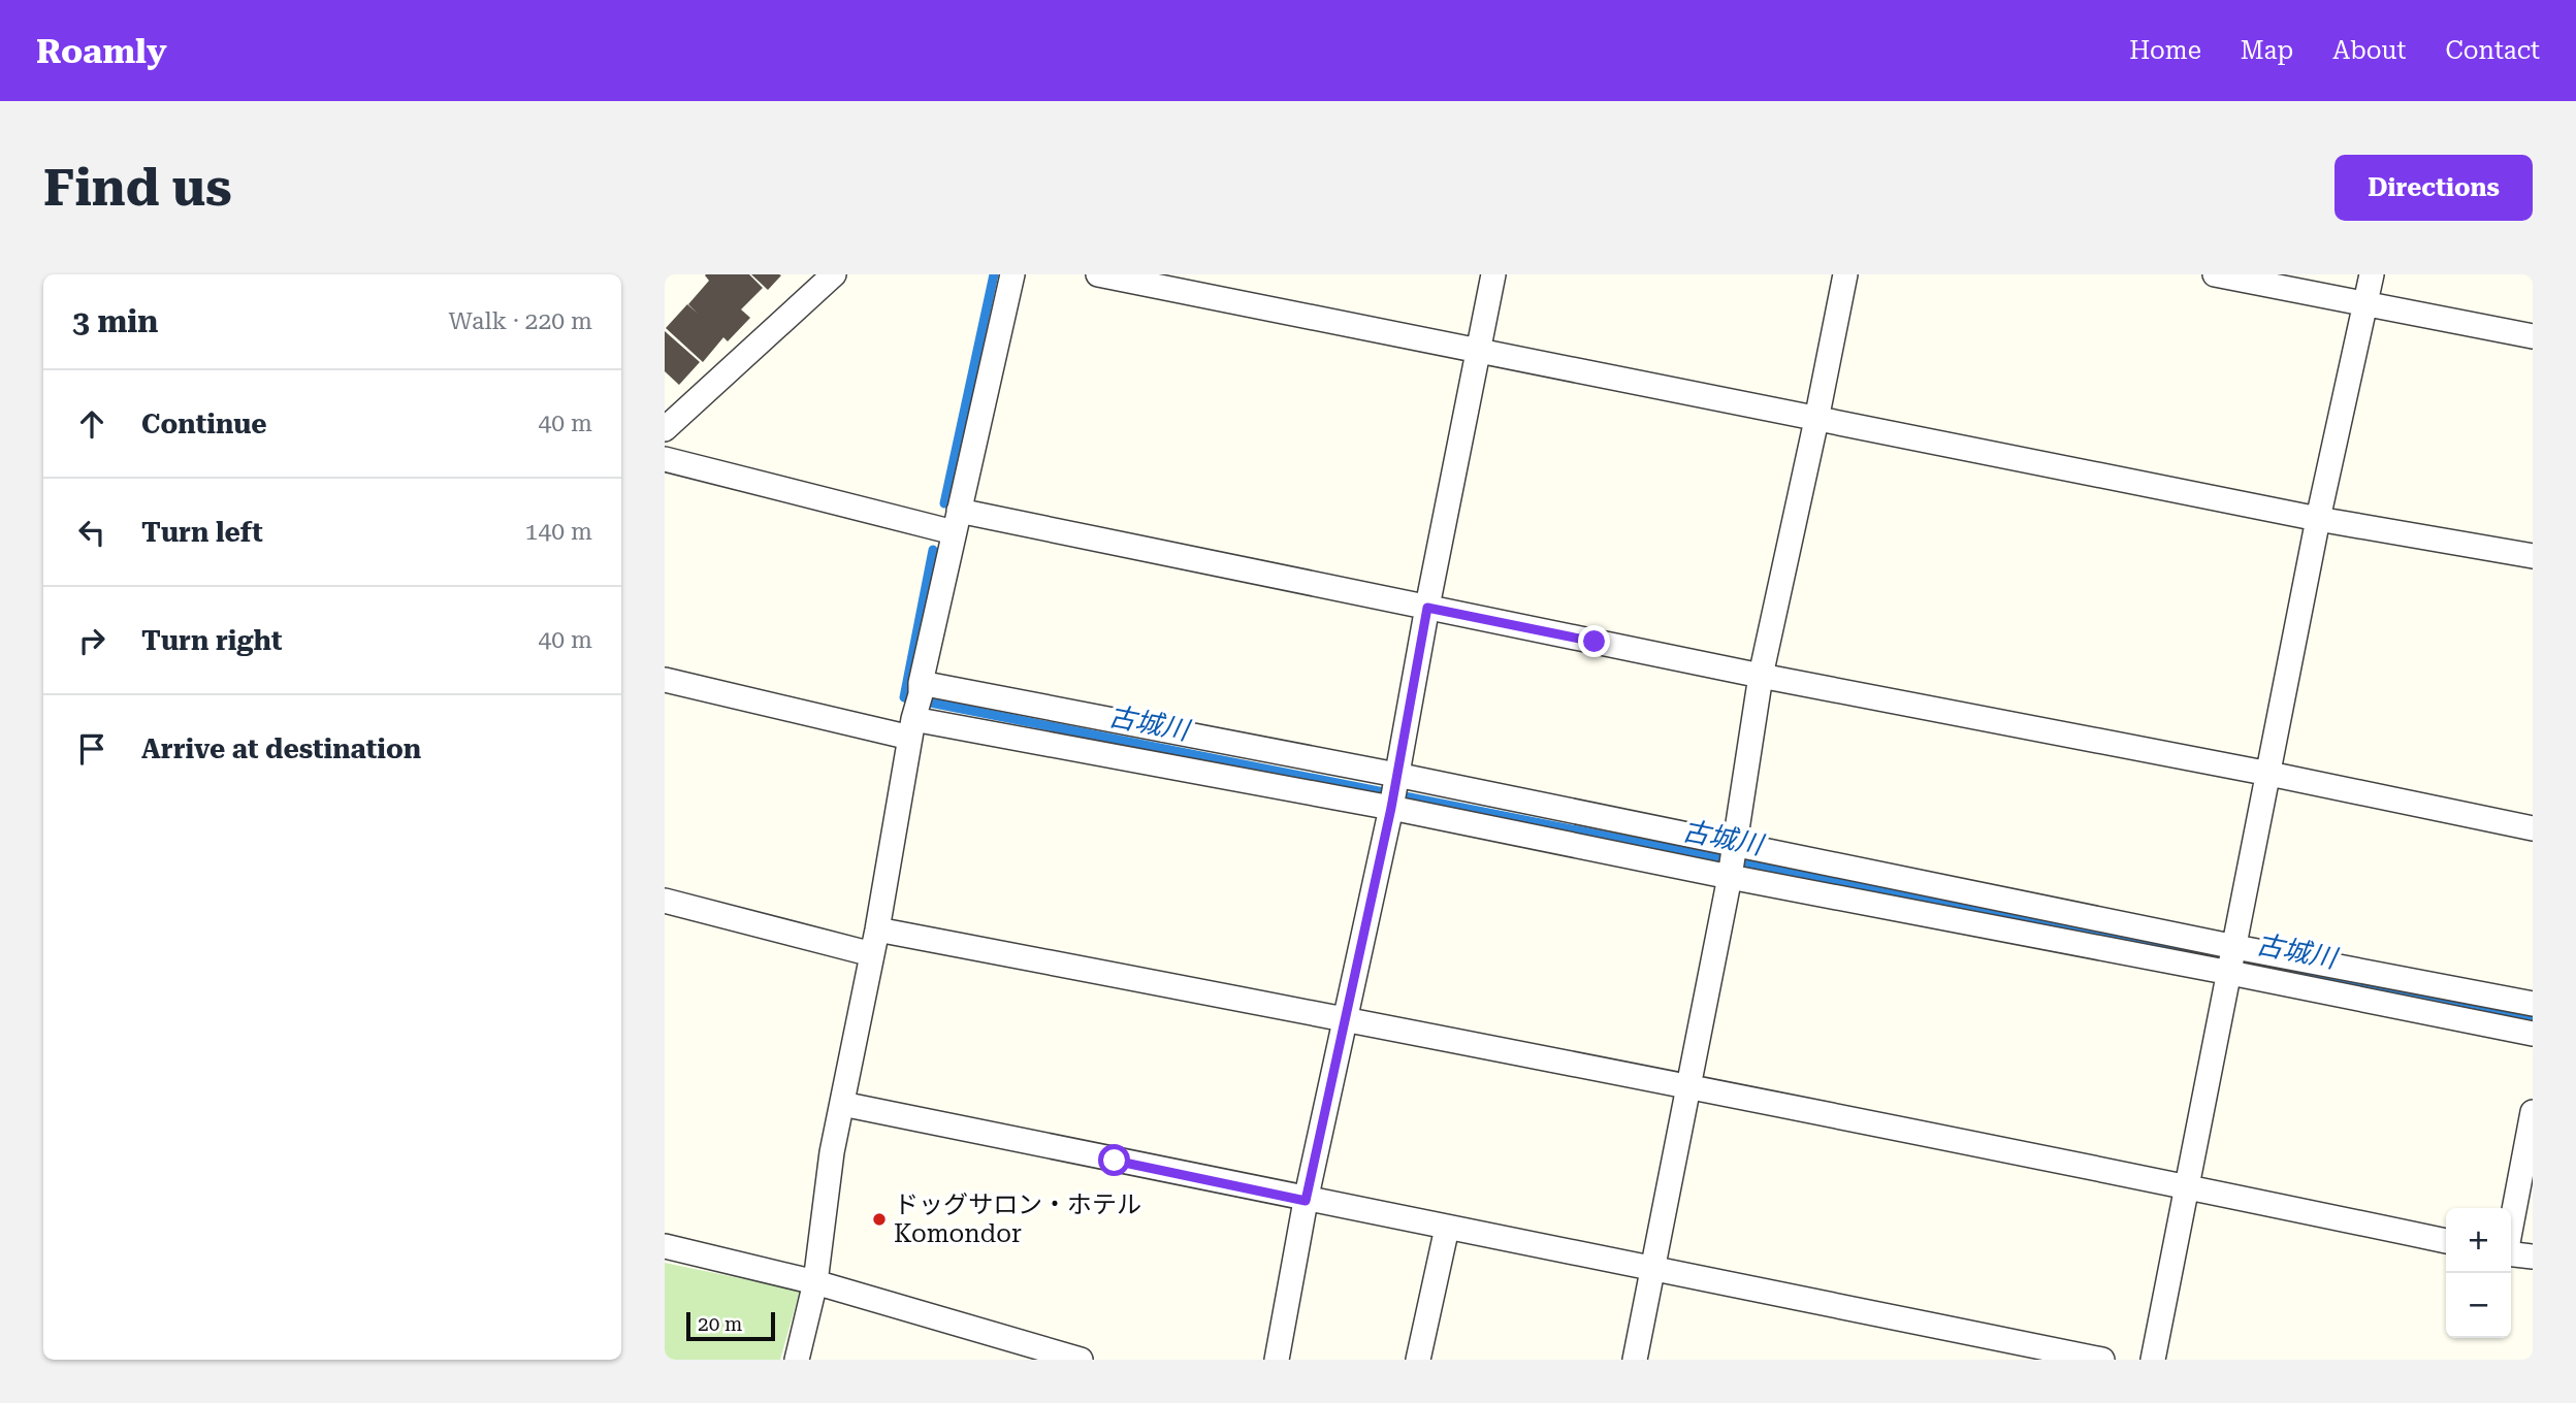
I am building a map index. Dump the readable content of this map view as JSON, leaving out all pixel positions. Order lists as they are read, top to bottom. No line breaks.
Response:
{"water":["古城川"],"places":["ドッグサロン・ホテル Komondor"],"scale_bar":"20 m","page":{"header":"Roamly","nav":["Home","Map","About","Contact"],"buttons":"Directions","title":"Find us","heading":["3 min","Walk · 220 m"],"list":[["Continue","40 m"],["Turn left","140 m"],["Turn right","40 m"],"Arrive at destination"],"map_buttons":["+","−"],"scale":"20 m"}}
